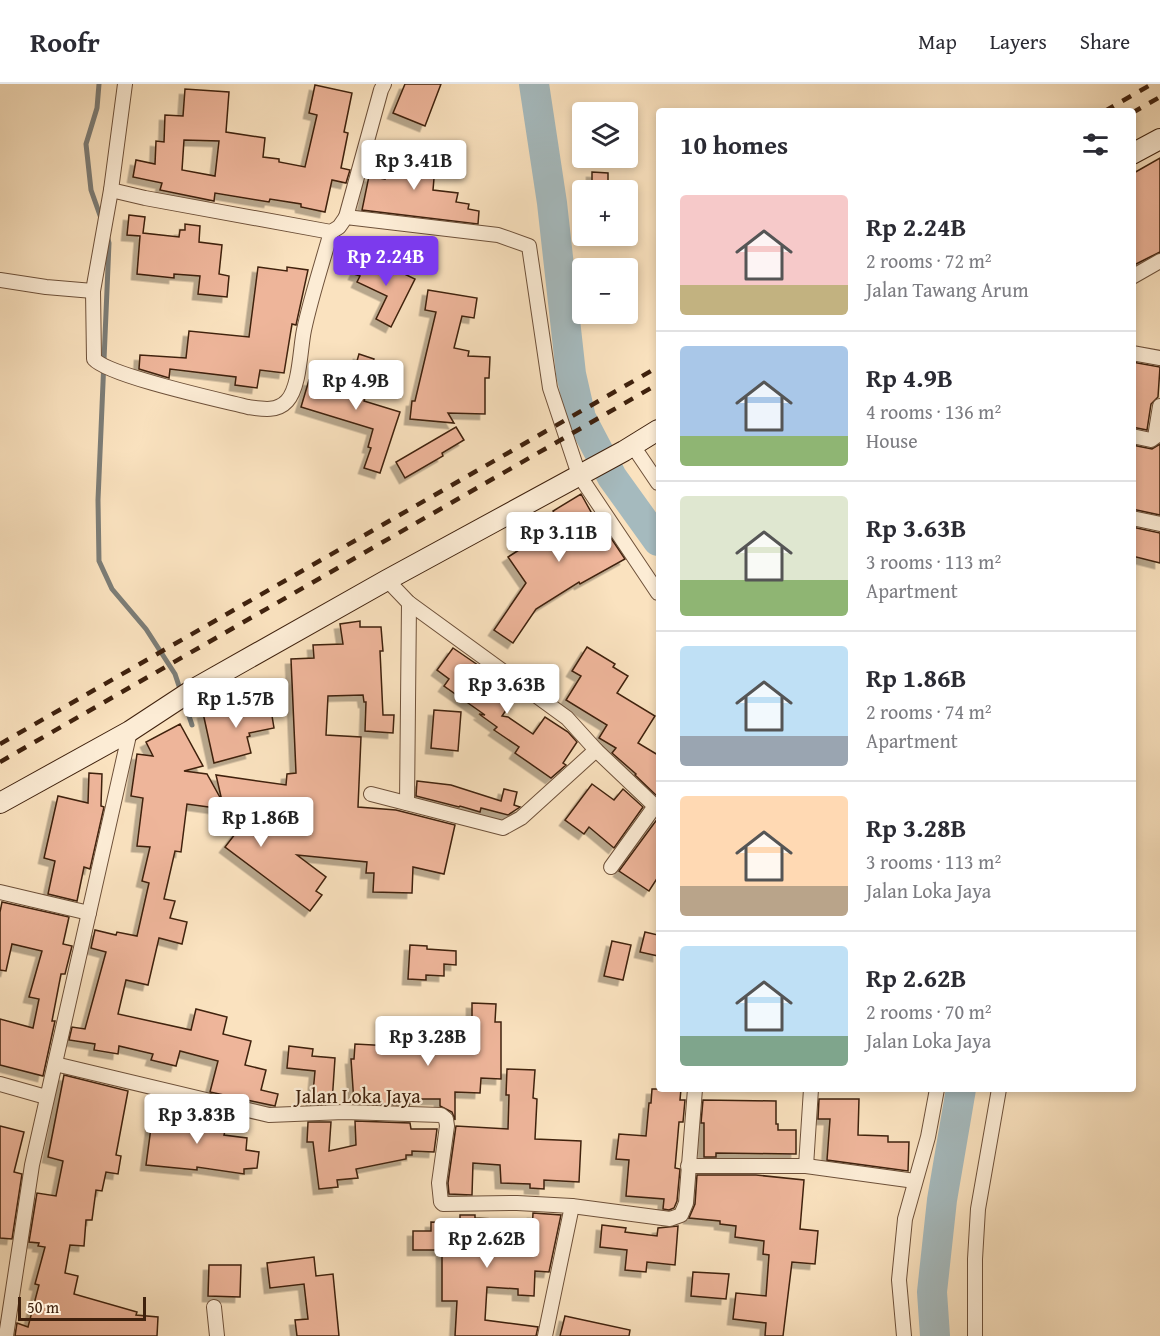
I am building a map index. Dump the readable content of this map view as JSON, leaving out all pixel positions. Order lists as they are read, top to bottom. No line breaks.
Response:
{"streets":{"street":["Jalan Loka Jaya"]},"scale_bar":"50 m","page":{"header":"Roofr","nav":["Map","Layers","Share"],"map_buttons":["+","−"],"heading":"10 homes","price":["Rp 3.41B","Rp 2.24B","Rp 4.9B","Rp 3.11B","Rp 3.63B","Rp 1.57B","Rp 1.86B","Rp 3.28B","Rp 3.83B","Rp 2.62B"],"list":[{"name":"Rp 2.24B","note":"2 rooms · 72 m² · Jalan Tawang Arum"},{"name":"Rp 4.9B","note":"4 rooms · 136 m² · House"},{"name":"Rp 3.63B","note":"3 rooms · 113 m² · Apartment"},{"name":"Rp 1.86B","note":"2 rooms · 74 m² · Apartment"},{"name":"Rp 3.28B","note":"3 rooms · 113 m² · Jalan Loka Jaya"},{"name":"Rp 2.62B","note":"2 rooms · 70 m² · Jalan Loka Jaya"}],"scale":"50 m"}}
